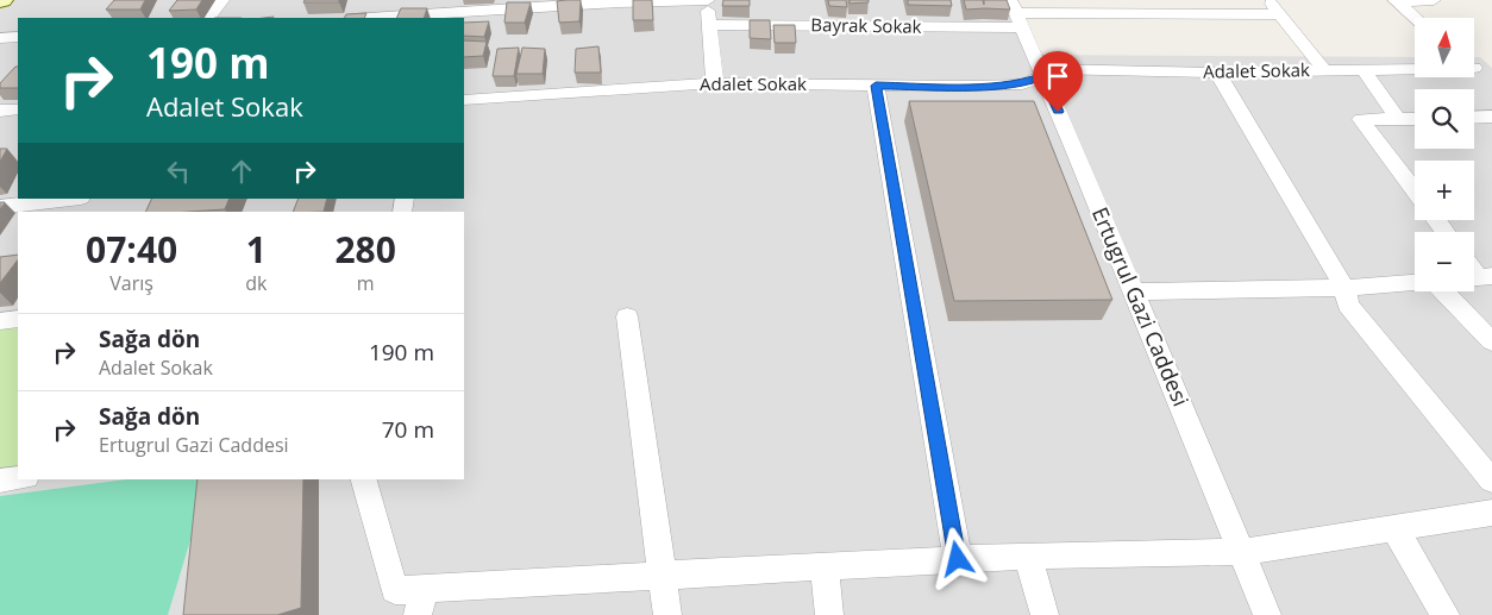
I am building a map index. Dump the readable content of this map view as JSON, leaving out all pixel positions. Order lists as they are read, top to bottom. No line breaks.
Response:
{"streets":{"street":["Bayrak Sokak","Adalet Sokak","Ertugrul Gazi Caddesi"]},"crossings":[["Bayrak Sokak","Ertugrul Gazi Caddesi"],["Adalet Sokak","Ertugrul Gazi Caddesi"]],"north":"top","page":{"map_buttons":["+","−"],"turn":["190 m","Adalet Sokak"],"eta":["07:40","Varış","1","dk","280","m"],"list":[{"name":"Sağa dön","note":"Adalet Sokak","value":"190 m"},{"name":"Sağa dön","note":"Ertugrul Gazi Caddesi","value":"70 m"}]}}
